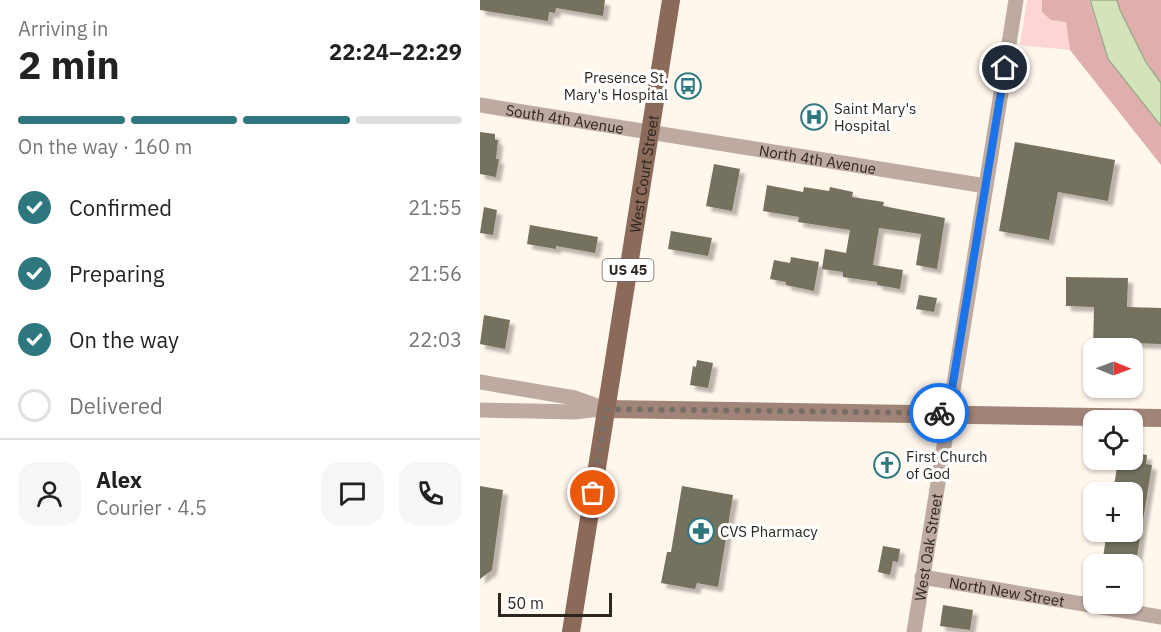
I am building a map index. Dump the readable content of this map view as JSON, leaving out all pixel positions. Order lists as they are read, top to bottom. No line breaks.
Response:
{"streets":{"main road":["West Court Street","US 45"],"street":["South 4th Avenue","North 4th Avenue","West Oak Street","North New Street"]},"crossings":[["South 4th Avenue","North 4th Avenue"],["South 4th Avenue","West Court Street"],["North 4th Avenue","West Court Street"],["North 4th Avenue","West Oak Street"],["West Oak Street","North New Street"]],"places":{"bus stop":["Presence St. Mary's Hospital"],"hospital":["Saint Mary's Hospital"],"church":["First Church of God"],"pharmacy":["CVS Pharmacy"]},"scale_bar":"50 m","north":"right","page":{"heading":["2 min","Arriving in","22:24–22:29"],"panel":["Alex","Courier · 4.5"],"bar":"On the way · 160 m","list":[["Confirmed","21:55"],["Preparing","21:56"],["On the way","22:03"],"Delivered"],"map_buttons":["+","−"],"scale":"50 m"}}
